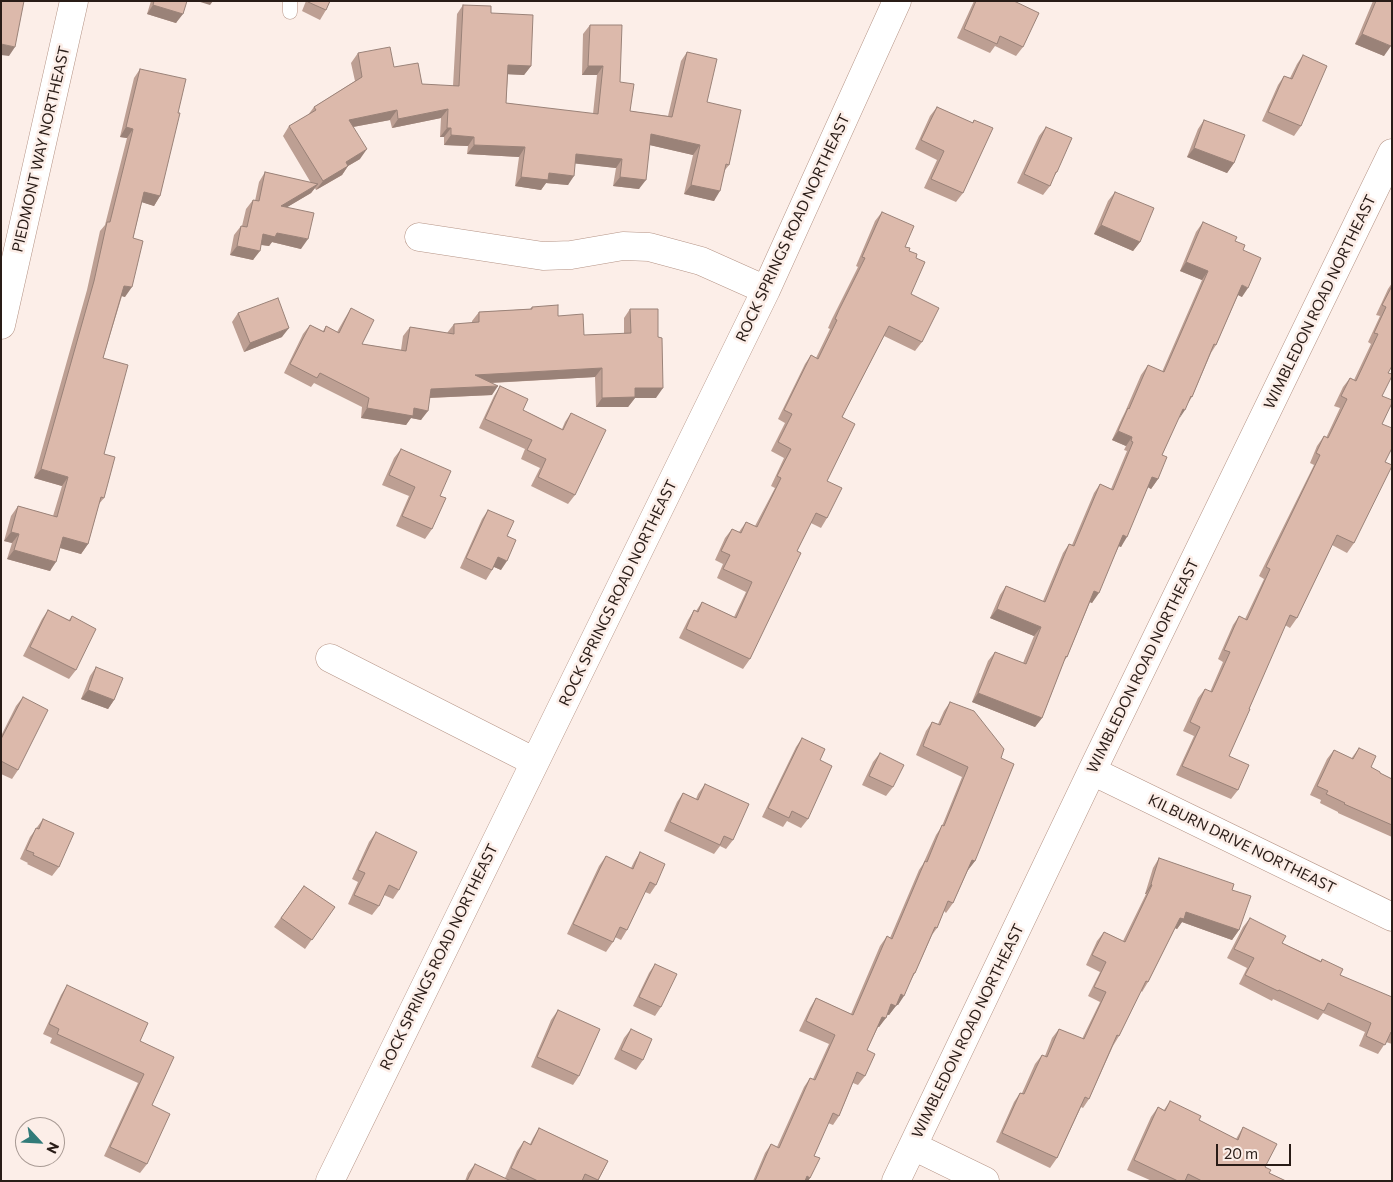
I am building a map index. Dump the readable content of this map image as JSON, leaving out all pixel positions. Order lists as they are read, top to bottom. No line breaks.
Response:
{"streets":{"street":["PIEDMONT WAY NORTHEAST","ROCK SPRINGS ROAD NORTHEAST","WIMBLEDON ROAD NORTHEAST","KILBURN DRIVE NORTHEAST"]},"crossings":[["WIMBLEDON ROAD NORTHEAST","KILBURN DRIVE NORTHEAST"]],"scale_bar":"20 m","north":"bottom right"}
